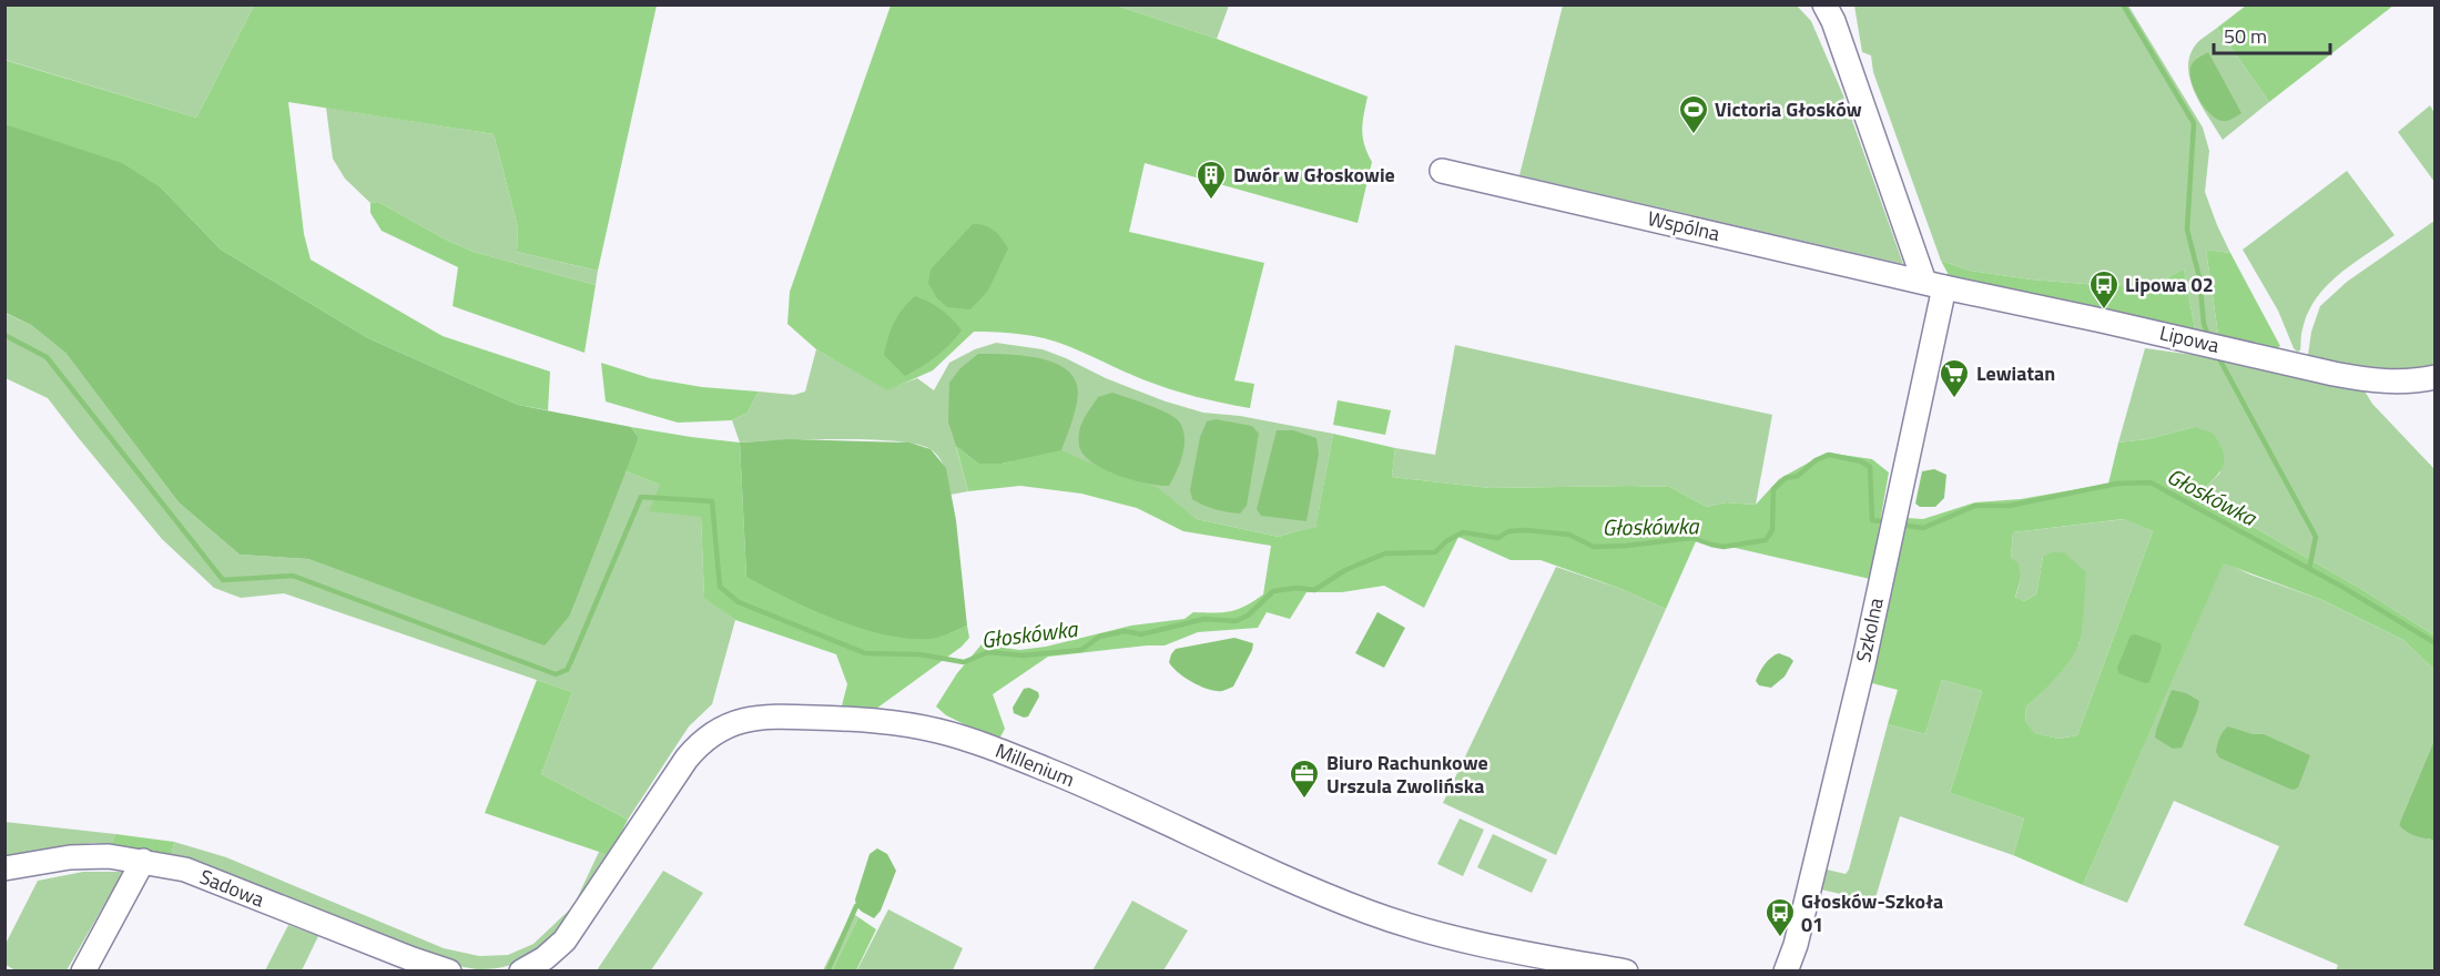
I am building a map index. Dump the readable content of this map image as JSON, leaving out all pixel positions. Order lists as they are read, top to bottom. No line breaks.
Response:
{"streets":{"street":["Wspólna","Lipowa","Szkolna","Millenium","Sadowa"]},"crossings":[["Wspólna","Lipowa"],["Wspólna","Szkolna"],["Lipowa","Szkolna"]],"water":["Głoskówka"],"places":{"sports":["Victoria Głosków"],"building":["Dwór w Głoskowie"],"bus stop":["Lipowa 02","Głosków-Szkoła 01"],"supermarket":["Lewiatan"],"office":["Biuro Rachunkowe Urszula Zwolińska"]},"scale_bar":"50 m"}
